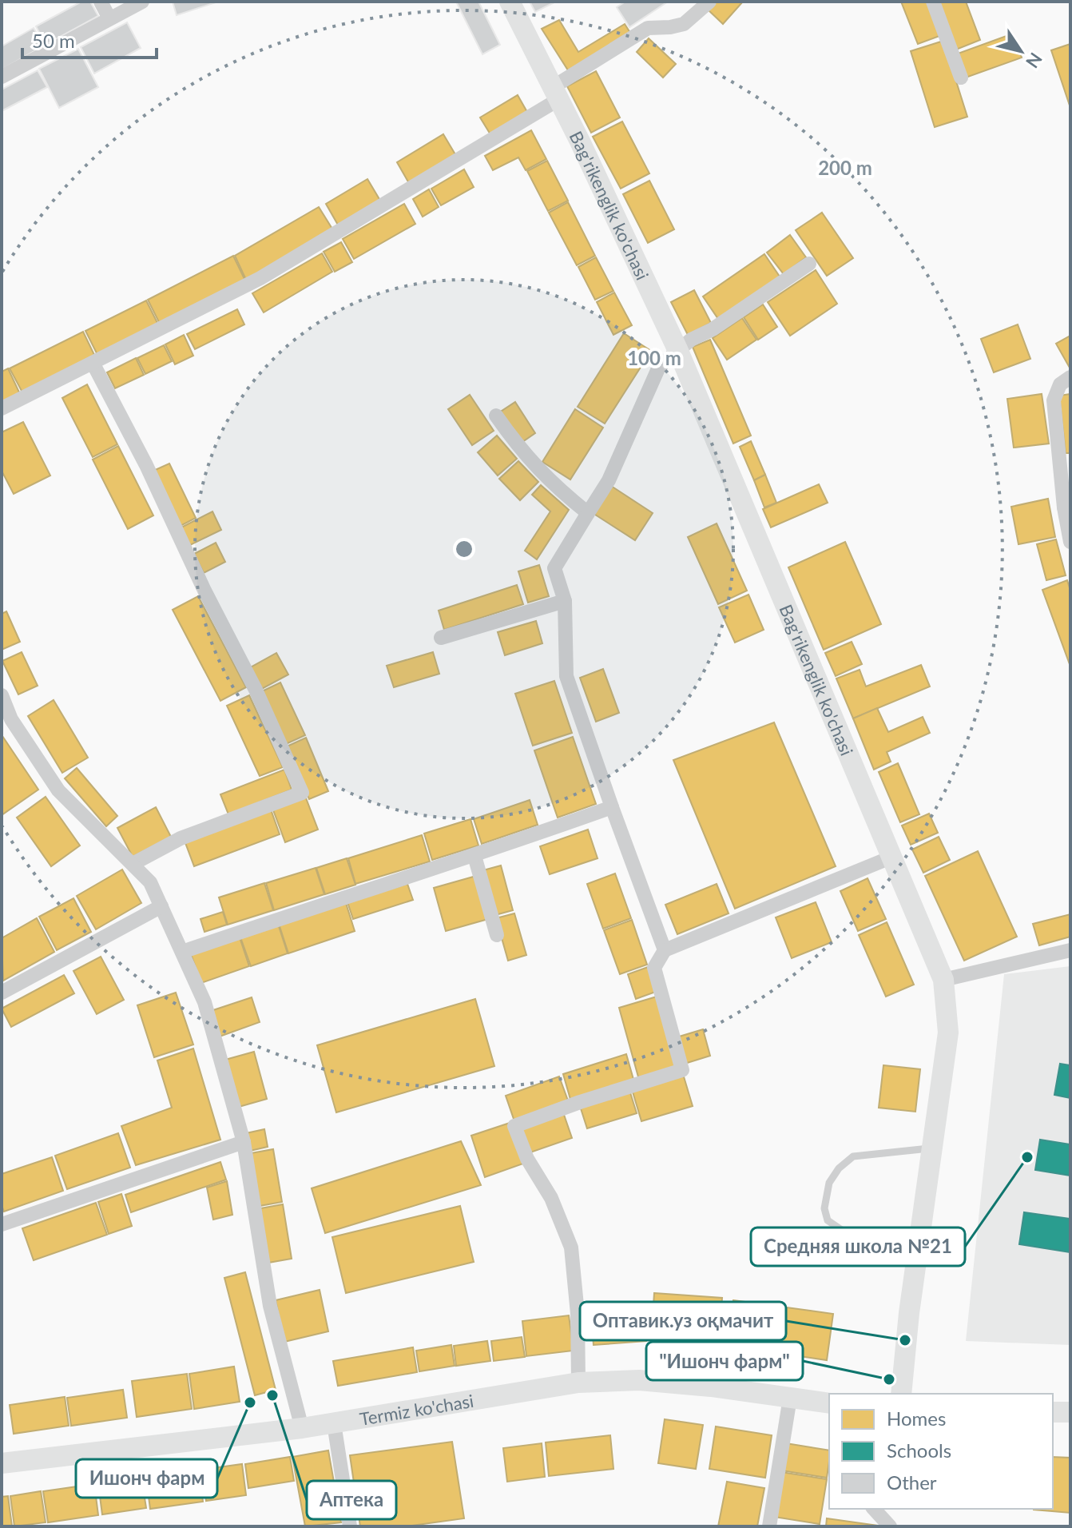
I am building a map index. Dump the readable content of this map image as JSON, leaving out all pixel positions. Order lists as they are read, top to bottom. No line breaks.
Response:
{"streets":{"main road":["Bag'rikenglik ko'chasi","Termiz ko'chasi"]},"places":["Средняя школа №21","Оптавик.уз оқмачит","\"Ишонч фарм\"","Аптека","Ишонч фарм"],"legend":["Homes","Schools","Other"],"scale_bar":"50 m","north":"bottom right","rings":["200 m","100 m"]}
